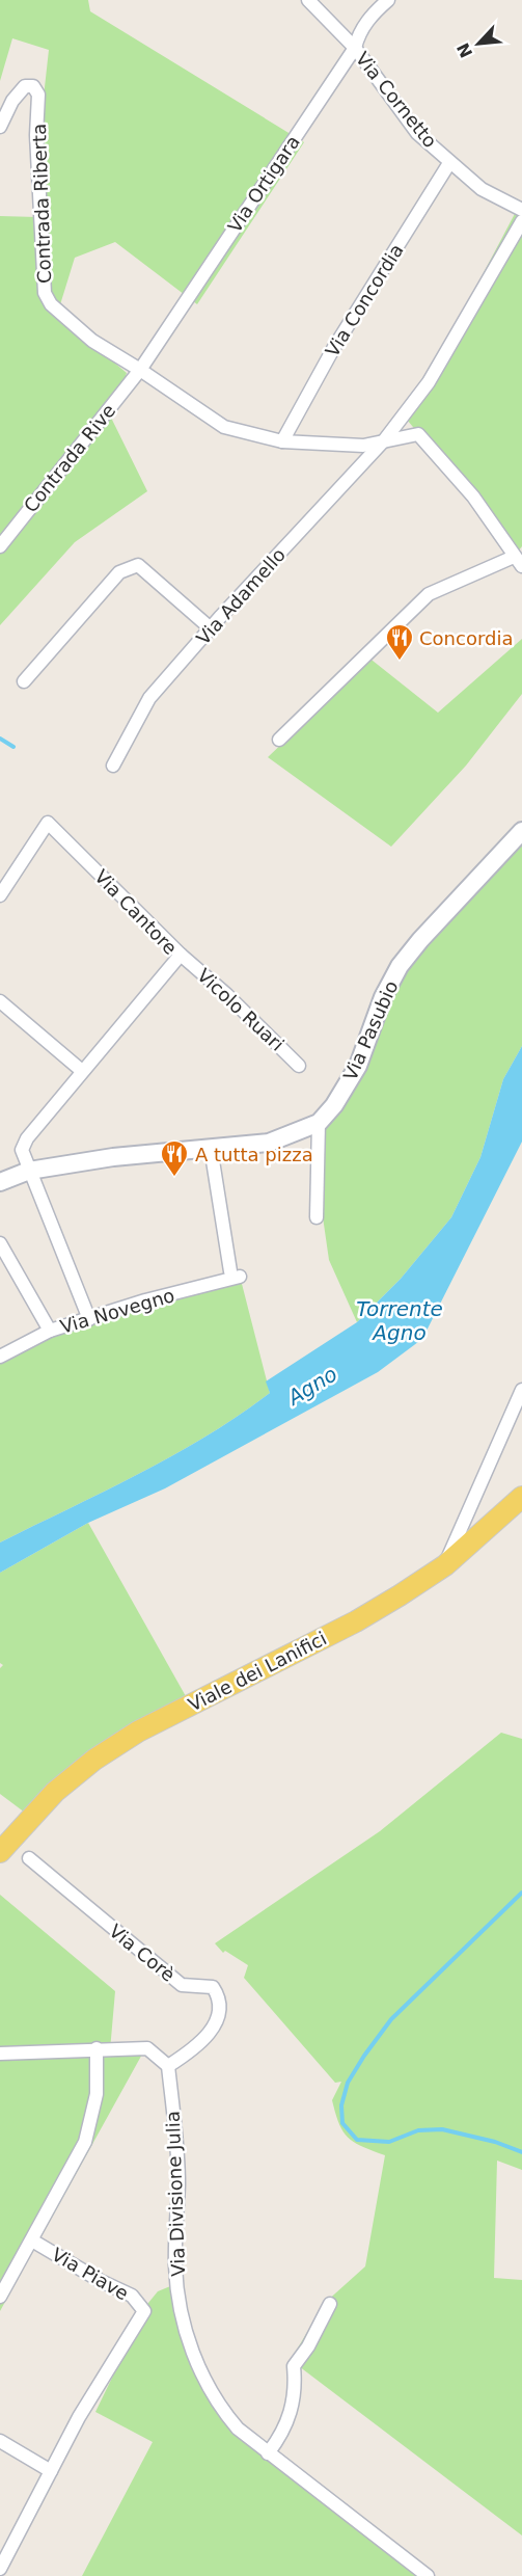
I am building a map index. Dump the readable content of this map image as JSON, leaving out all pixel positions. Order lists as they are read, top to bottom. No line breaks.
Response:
{"streets":{"main road":["Via Pasubio","Viale dei Lanifici"],"street":["Via Cornetto","Via Ortigara","Contrada Riberta","Via Concordia","Contrada Rive","Via Adamello","Via Cantore","Vicolo Ruari","Via Novegno","Via Corè","Via Divisione Julia","Via Piave"]},"crossings":[["Via Cornetto","Via Ortigara"],["Via Cornetto","Via Concordia"],["Via Ortigara","Contrada Riberta"],["Via Ortigara","Contrada Rive"],["Contrada Riberta","Contrada Rive"],["Via Cantore","Vicolo Ruari"],["Via Corè","Via Divisione Julia"]],"water":["Torrente Agno","Agno"],"places":{"restaurant":["Concordia","A tutta pizza"]},"north":"bottom left"}
